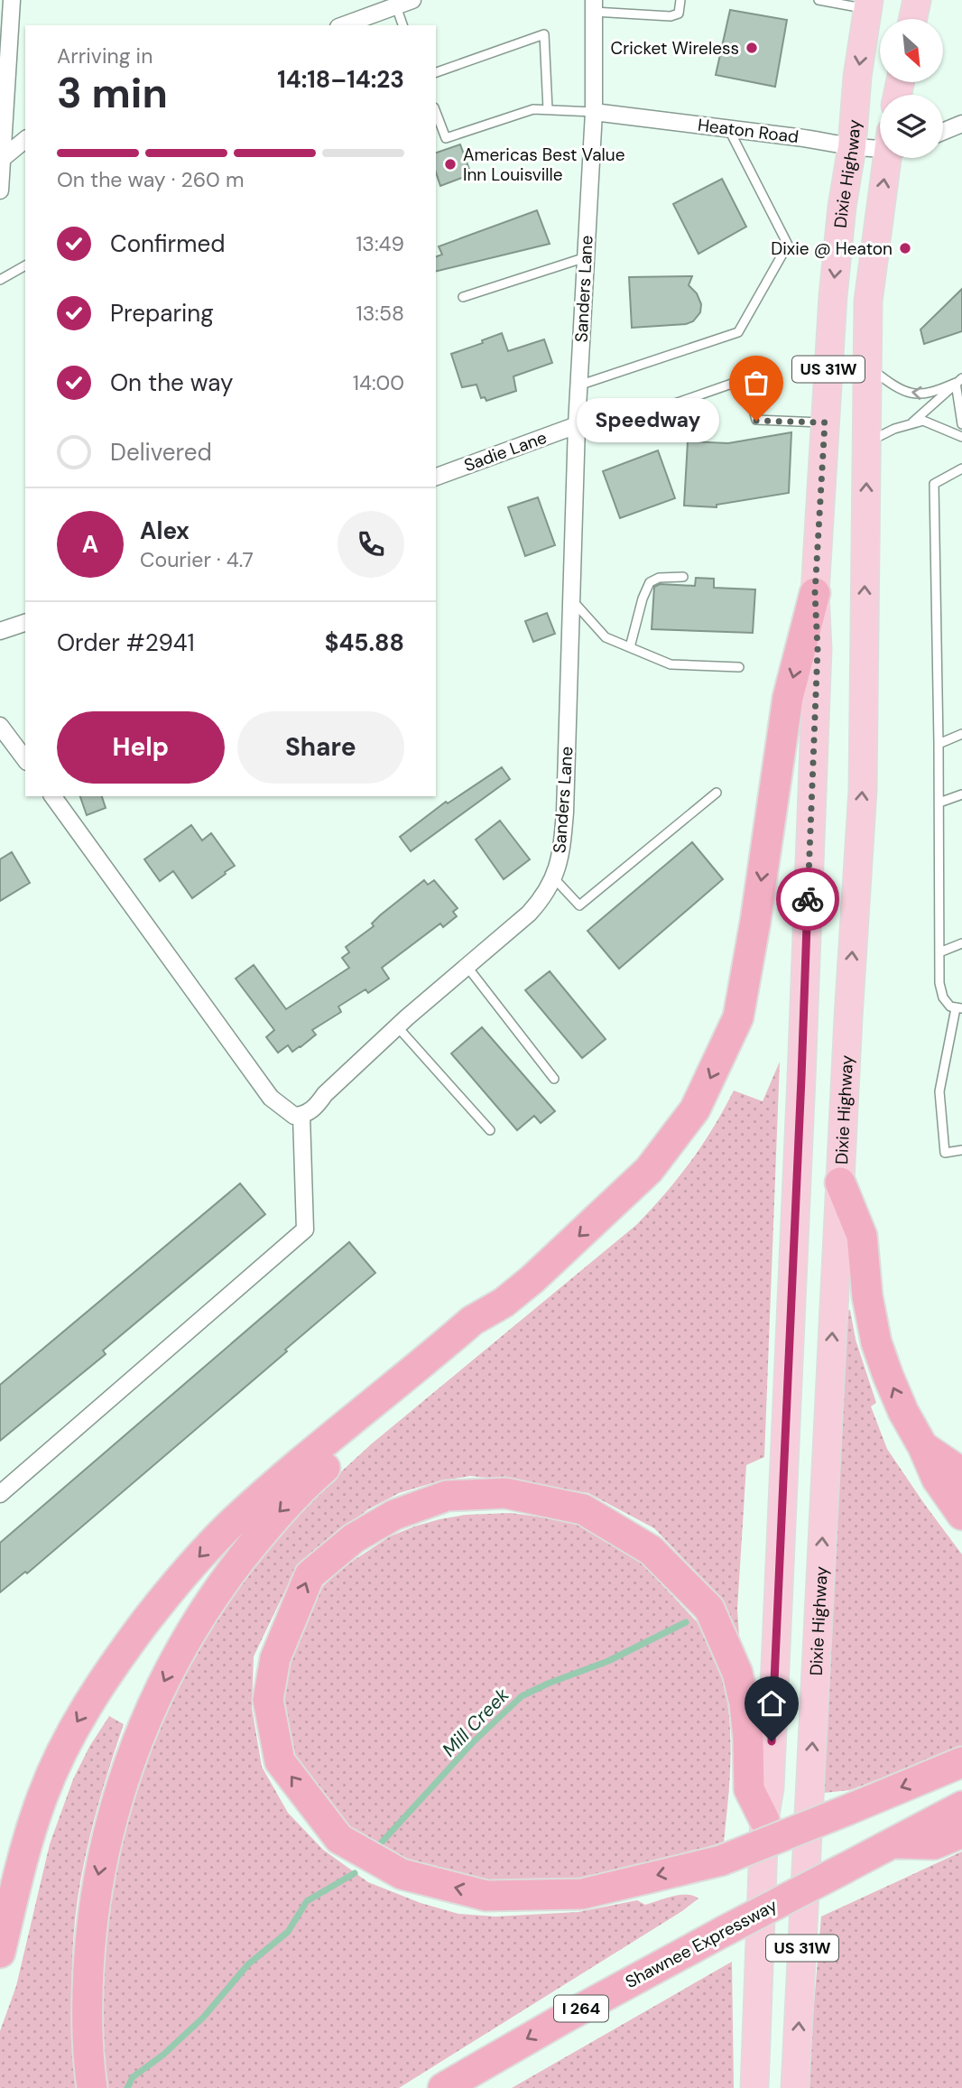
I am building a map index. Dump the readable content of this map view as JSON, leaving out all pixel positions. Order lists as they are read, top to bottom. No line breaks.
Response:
{"streets":{"highway":["Shawnee Expressway","I 264"],"main road":["Dixie Highway","US 31W"],"street":["Heaton Road","Sanders Lane","Sadie Lane"]},"crossings":[["Heaton Road","Dixie Highway"],["Heaton Road","Sanders Lane"],["Sanders Lane","Sadie Lane"]],"one_way":["Shawnee Expressway"],"water":["Mill Creek"],"places":["Cricket Wireless","Americas Best Value Inn Louisville","Dixie @ Heaton","Speedway"],"north":"bottom right","page":{"heading":["3 min","Arriving in","14:18–14:23"],"panel":["Alex","Courier · 4.7","Order #2941","$45.88"],"bar":"On the way · 260 m","list":[["Confirmed","13:49"],["Preparing","13:58"],["On the way","14:00"],"Delivered"],"bubble":"Speedway","round":"A","buttons":["Help","Share"]}}
